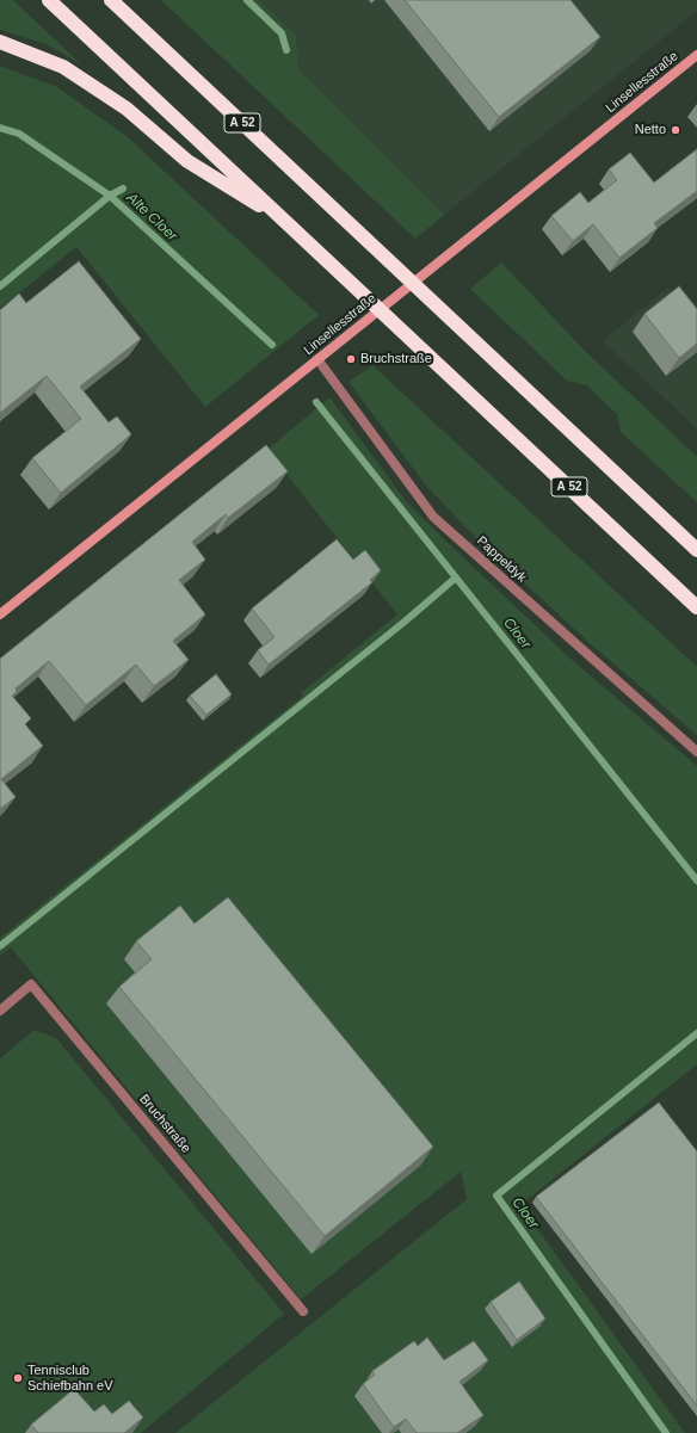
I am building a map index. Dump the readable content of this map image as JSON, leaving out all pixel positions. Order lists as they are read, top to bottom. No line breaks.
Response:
{"streets":{"highway":["A 52"],"street":["Linsellesstraße","Pappeldyk","Bruchstraße"]},"crossings":[["Linsellesstraße","Pappeldyk"]],"water":["Alte Cloer","Cloer"],"places":["Netto","Bruchstraße","Tennisclub Schiefbahn eV"]}
